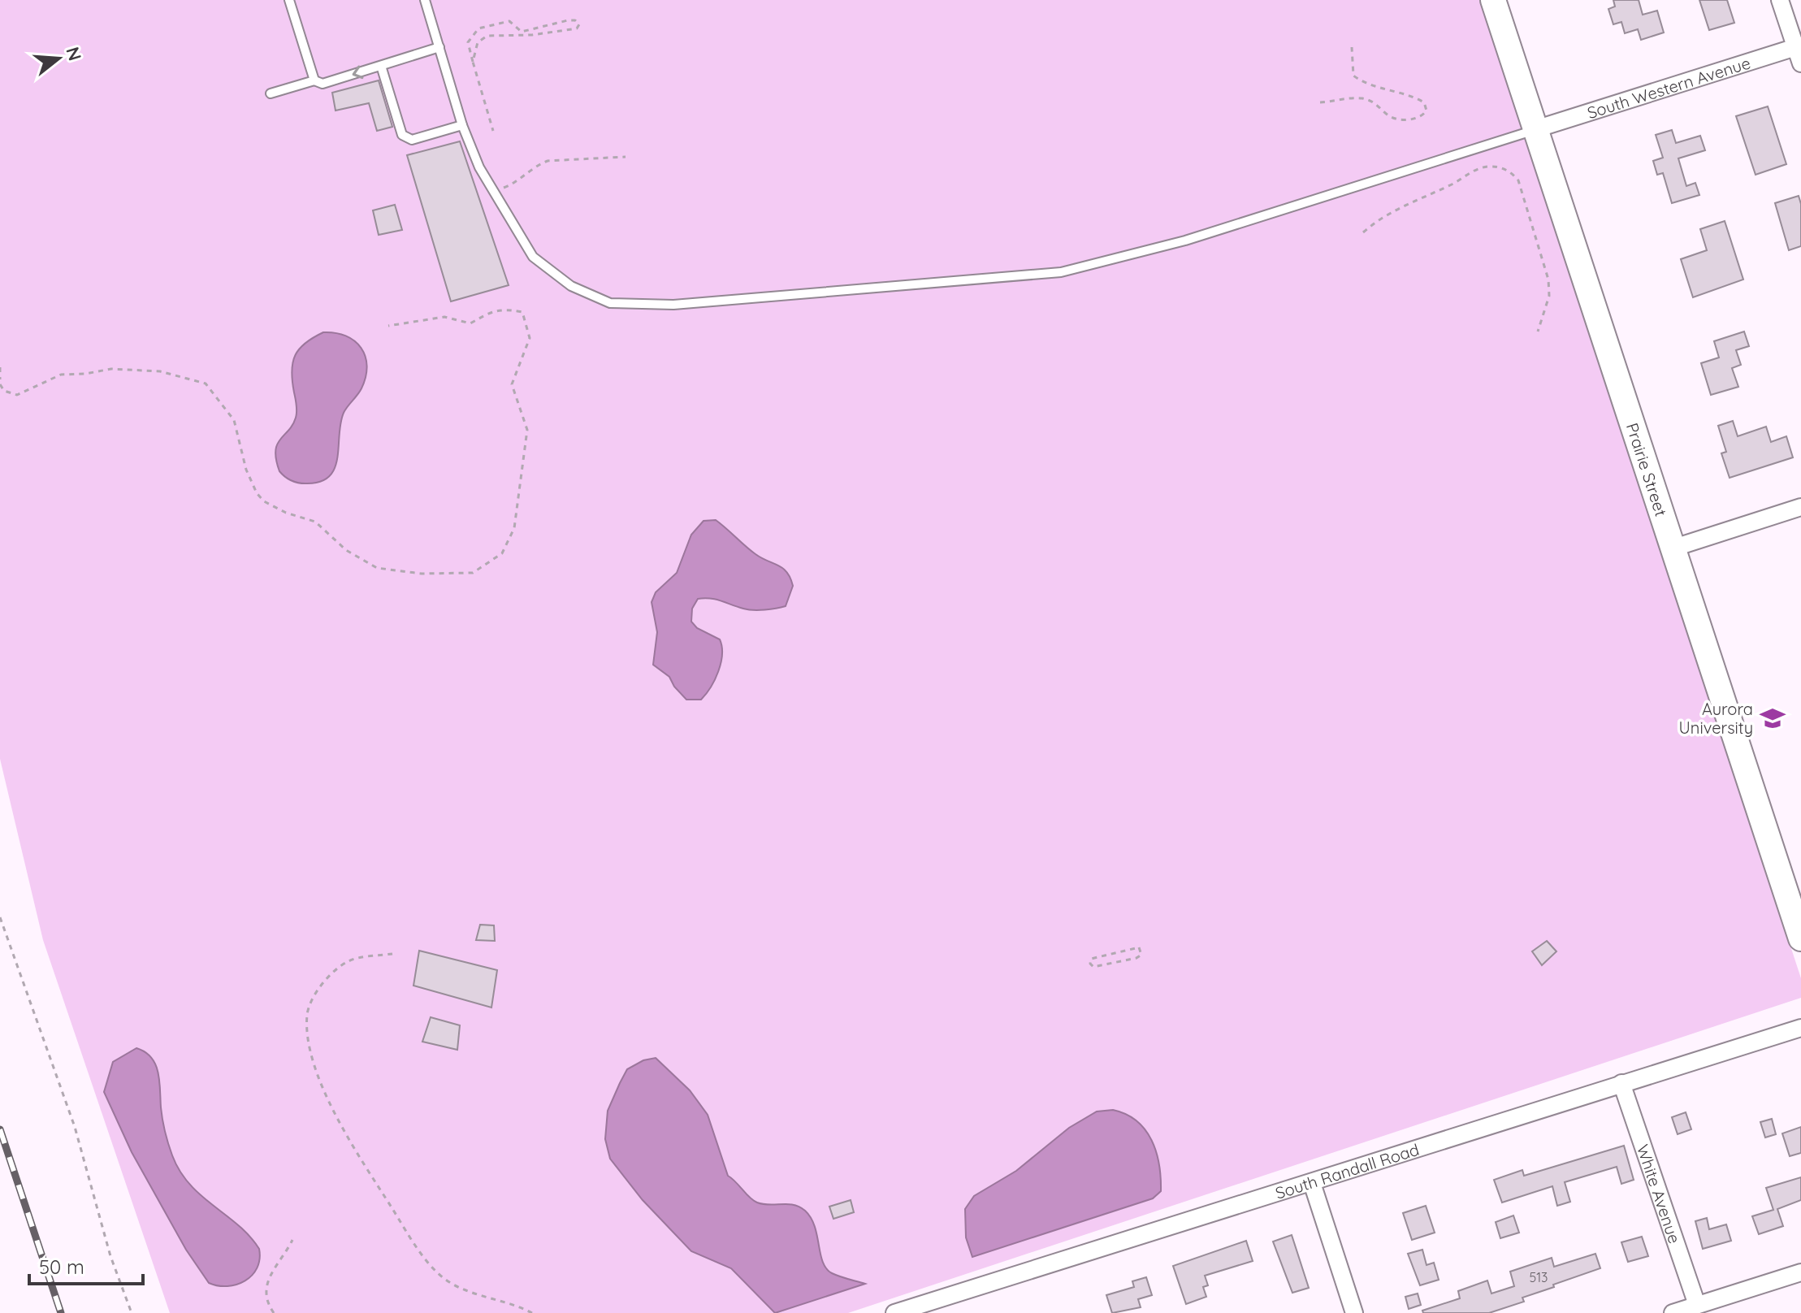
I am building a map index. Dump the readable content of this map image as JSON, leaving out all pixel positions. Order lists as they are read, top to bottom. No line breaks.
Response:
{"streets":{"street":["South Western Avenue","Prairie Street","South Randall Road","White Avenue"]},"crossings":[["South Western Avenue","Prairie Street"],["South Randall Road","White Avenue"]],"places":{"school or university":["Aurora University"]},"house_numbers":["513"],"scale_bar":"50 m","north":"right"}
